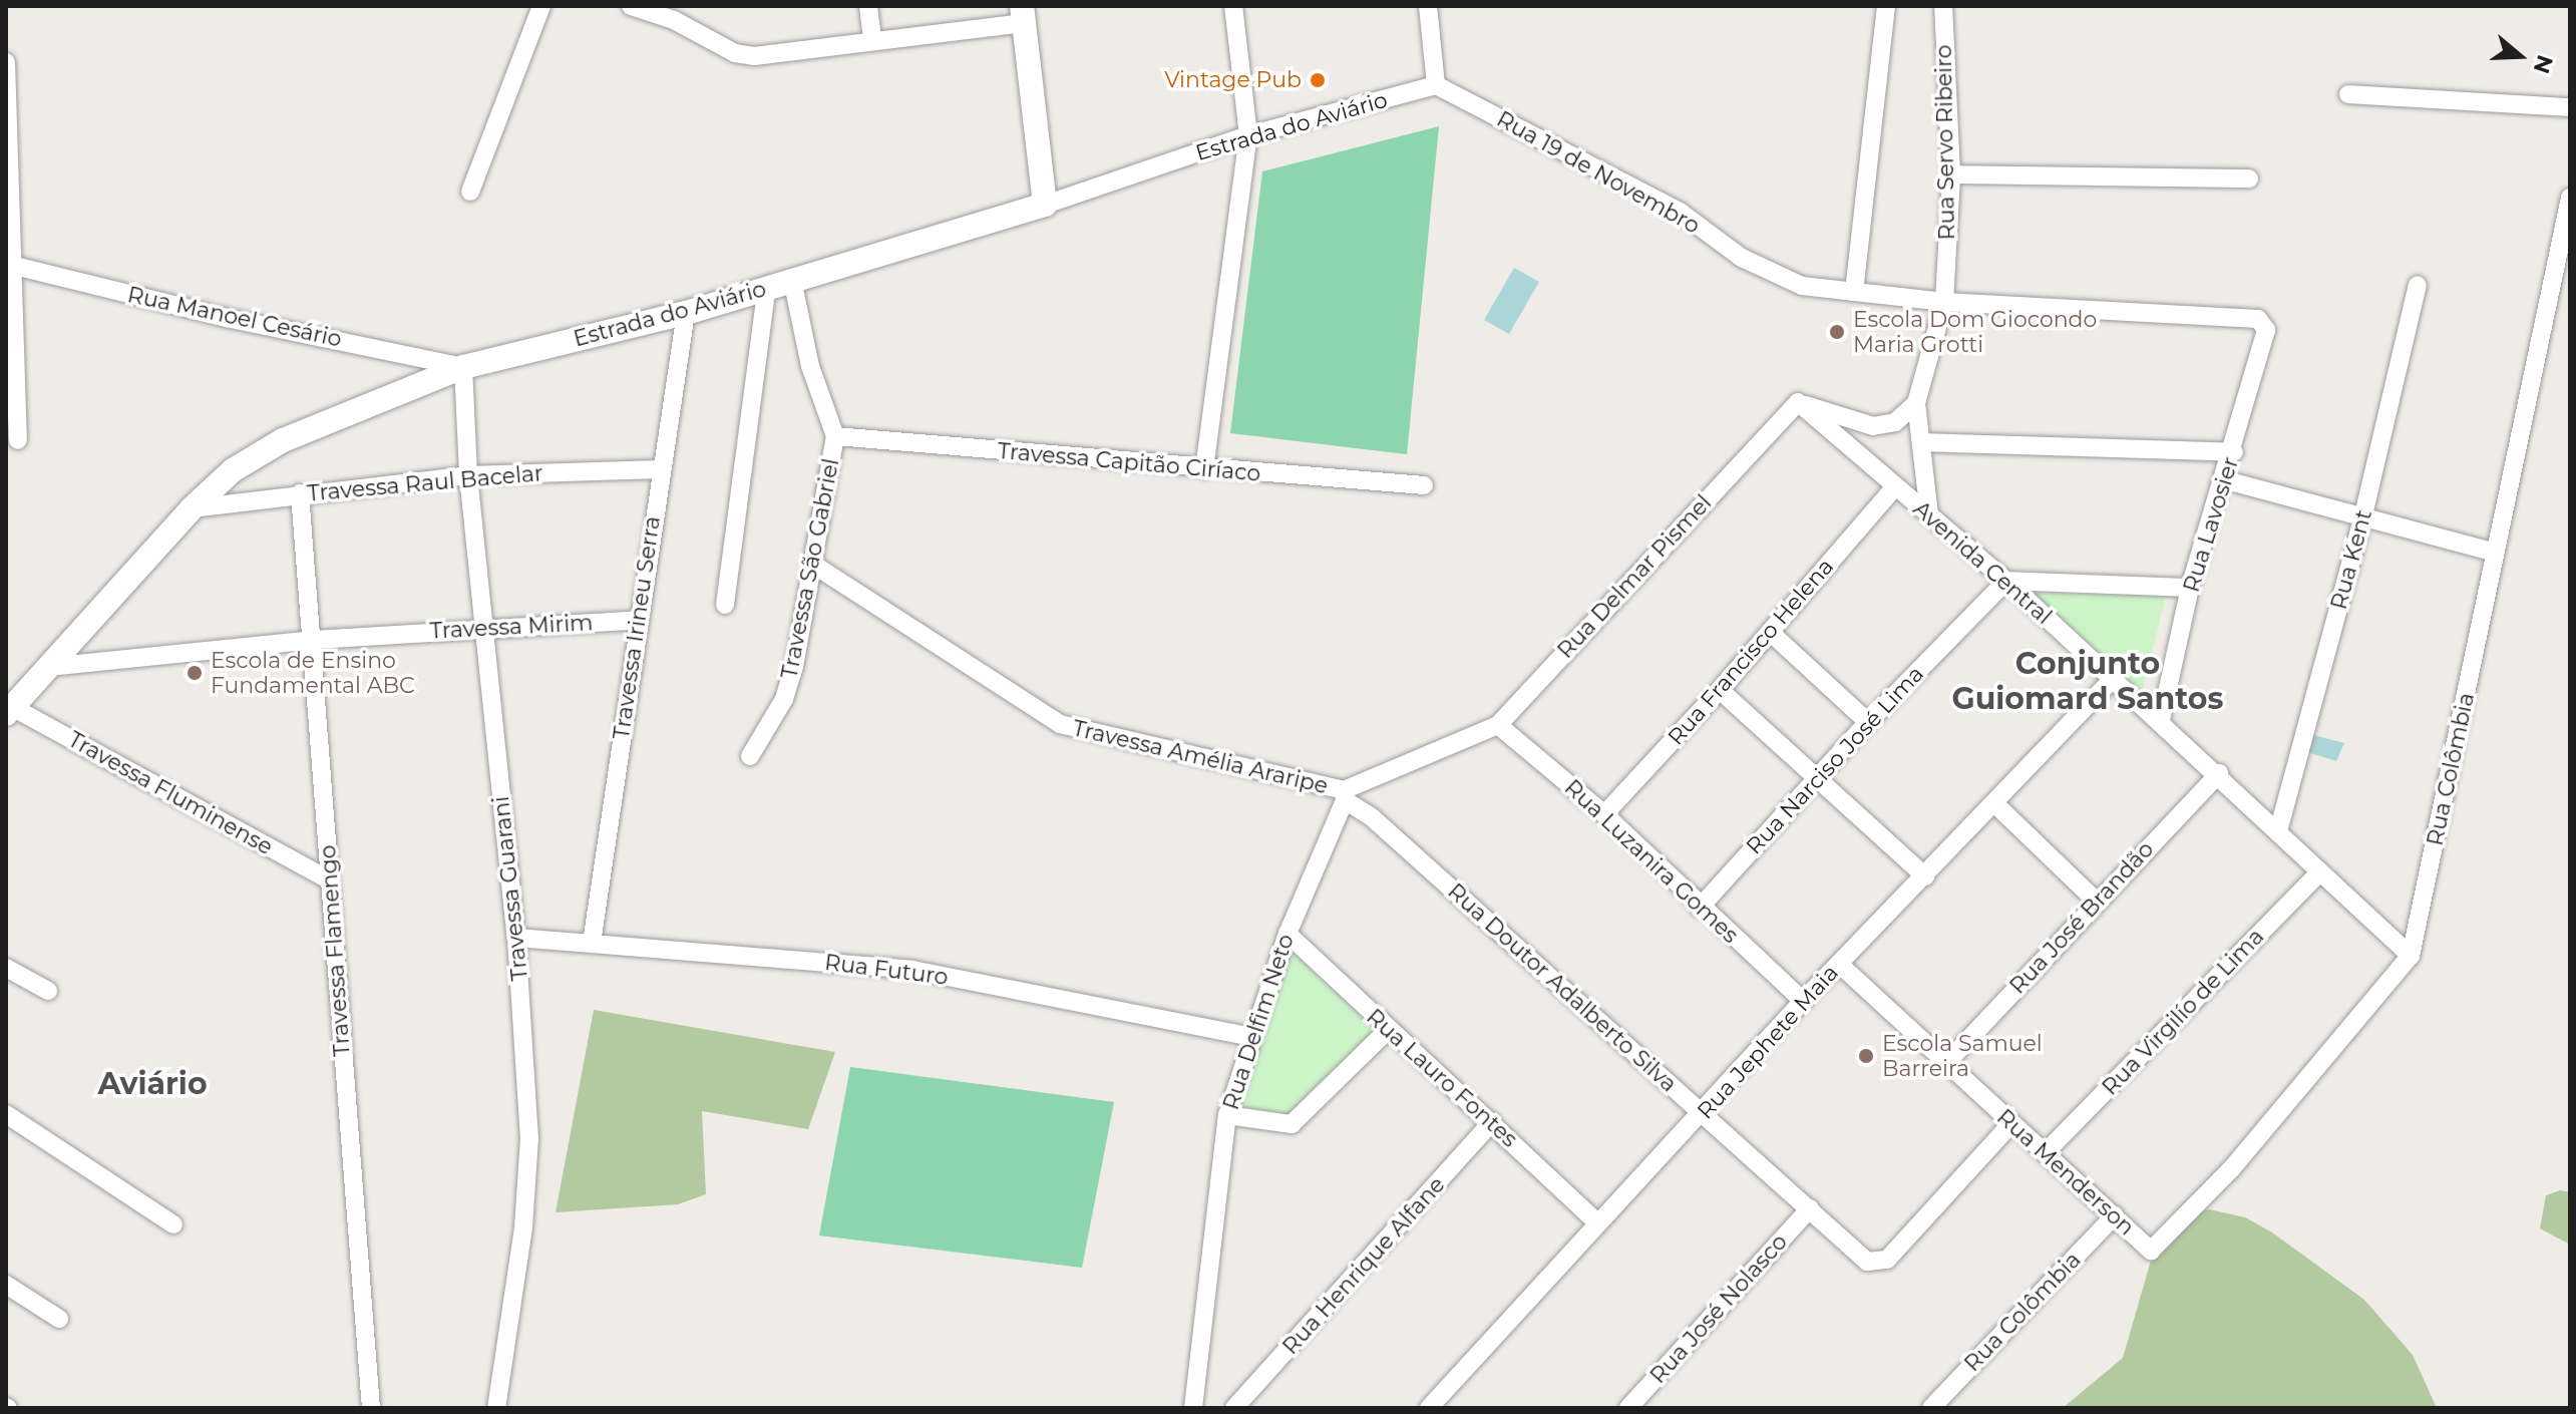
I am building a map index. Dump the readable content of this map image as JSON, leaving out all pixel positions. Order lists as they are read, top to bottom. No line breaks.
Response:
{"streets":{"street":["Estrada do Aviário","Rua Servo Ribeiro","Rua 19 de Novembro","Rua Manoel Cesário","Travessa Capitão Ciríaco","Travessa Raul Bacelar","Rua Lavosier","Rua Kent","Avenida Central","Travessa São Gabriel","Rua Delmar Pismel","Travessa Mirim","Travessa Irineu Serra","Rua Francisco Helena","Travessa Amélia Araripe","Rua Narciso José Lima","Rua Colômbia","Travessa Fluminense","Rua Luzanira Gomes","Travessa Guarani","Rua José Brandão","Travessa Flamengo","Rua Futuro","Rua Doutor Adalberto Silva","Rua Virgilío de Lima","Rua Delfim Neto","Rua Jephete Maia","Rua Lauro Fontes","Rua Menderson","Rua Henrique Alfane","Rua José Nolasco"]},"crossings":[["Estrada do Aviário","Rua 19 de Novembro"],["Estrada do Aviário","Rua Manoel Cesário"],["Estrada do Aviário","Travessa Raul Bacelar"],["Estrada do Aviário","Travessa São Gabriel"],["Estrada do Aviário","Travessa Mirim"],["Estrada do Aviário","Travessa Irineu Serra"],["Estrada do Aviário","Travessa Fluminense"],["Estrada do Aviário","Travessa Guarani"],["Rua Servo Ribeiro","Rua 19 de Novembro"],["Rua Servo Ribeiro","Avenida Central"],["Rua 19 de Novembro","Rua Lavosier"],["Rua Manoel Cesário","Travessa Guarani"],["Travessa Capitão Ciríaco","Travessa São Gabriel"],["Travessa Raul Bacelar","Travessa Irineu Serra"],["Travessa Raul Bacelar","Travessa Guarani"],["Travessa Raul Bacelar","Travessa Flamengo"],["Rua Lavosier","Avenida Central"],["Rua Kent","Avenida Central"],["Avenida Central","Rua Delmar Pismel"],["Avenida Central","Rua Francisco Helena"],["Avenida Central","Rua Narciso José Lima"],["Avenida Central","Rua Colômbia"],["Avenida Central","Rua José Brandão"],["Avenida Central","Rua Virgilío de Lima"],["Avenida Central","Rua Jephete Maia"],["Travessa São Gabriel","Travessa Amélia Araripe"],["Rua Delmar Pismel","Travessa Amélia Araripe"],["Rua Delmar Pismel","Rua Luzanira Gomes"],["Rua Delmar Pismel","Rua Doutor Adalberto Silva"],["Rua Delmar Pismel","Rua Delfim Neto"],["Travessa Mirim","Travessa Irineu Serra"],["Travessa Mirim","Travessa Guarani"],["Travessa Mirim","Travessa Flamengo"],["Travessa Irineu Serra","Rua Futuro"],["Rua Francisco Helena","Rua Luzanira Gomes"],["Travessa Amélia Araripe","Rua Doutor Adalberto Silva"],["Travessa Amélia Araripe","Rua Delfim Neto"],["Rua Narciso José Lima","Rua Luzanira Gomes"],["Rua Colômbia","Rua Menderson"],["Travessa Fluminense","Travessa Flamengo"],["Rua Luzanira Gomes","Rua Jephete Maia"],["Travessa Guarani","Rua Futuro"],["Rua José Brandão","Rua Menderson"],["Rua Futuro","Rua Delfim Neto"],["Rua Doutor Adalberto Silva","Rua Delfim Neto"],["Rua Doutor Adalberto Silva","Rua Jephete Maia"],["Rua Doutor Adalberto Silva","Rua Menderson"],["Rua Doutor Adalberto Silva","Rua José Nolasco"],["Rua Virgilío de Lima","Rua Menderson"],["Rua Delfim Neto","Rua Lauro Fontes"],["Rua Jephete Maia","Rua Lauro Fontes"],["Rua Jephete Maia","Rua Menderson"],["Rua Lauro Fontes","Rua Henrique Alfane"]],"districts":["Conjunto Guiomard Santos","Aviário"],"places":["Vintage Pub","Escola Dom Giocondo Maria Grotti","Escola de Ensino Fundamental ABC","Escola Samuel Barreira"],"north":"right"}
